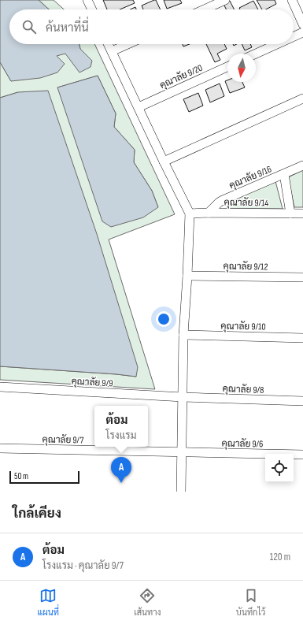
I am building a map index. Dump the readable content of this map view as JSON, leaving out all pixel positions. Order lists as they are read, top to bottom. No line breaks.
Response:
{"streets":{"street":["คุณาลัย 9/20","คุณาลัย 9/16","คุณาลัย 9/14","คุณาลัย 9/12","คุณาลัย 9/10","คุณาลัย 9/9","คุณาลัย 9/8","คุณาลัย 9/7","คุณาลัย 9/6"]},"crossings":[["คุณาลัย 9/16","คุณาลัย 9/14"],["คุณาลัย 9/9","คุณาลัย 9/8"],["คุณาลัย 9/7","คุณาลัย 9/6"]],"scale_bar":"50 m","north":"bottom","page":{"search":"ค้นหาที่นี่","popup":["ต้อม","โรงแรม"],"pins":"A","scale":"50 m","heading":"ใกล้เคียง","list":[{"mark":"A","name":"ต้อม","note":"โรงแรม · คุณาลัย 9/7","value":"120 m"}],"nav":["แผนที่","เส้นทาง","บันทึกไว้"]}}
